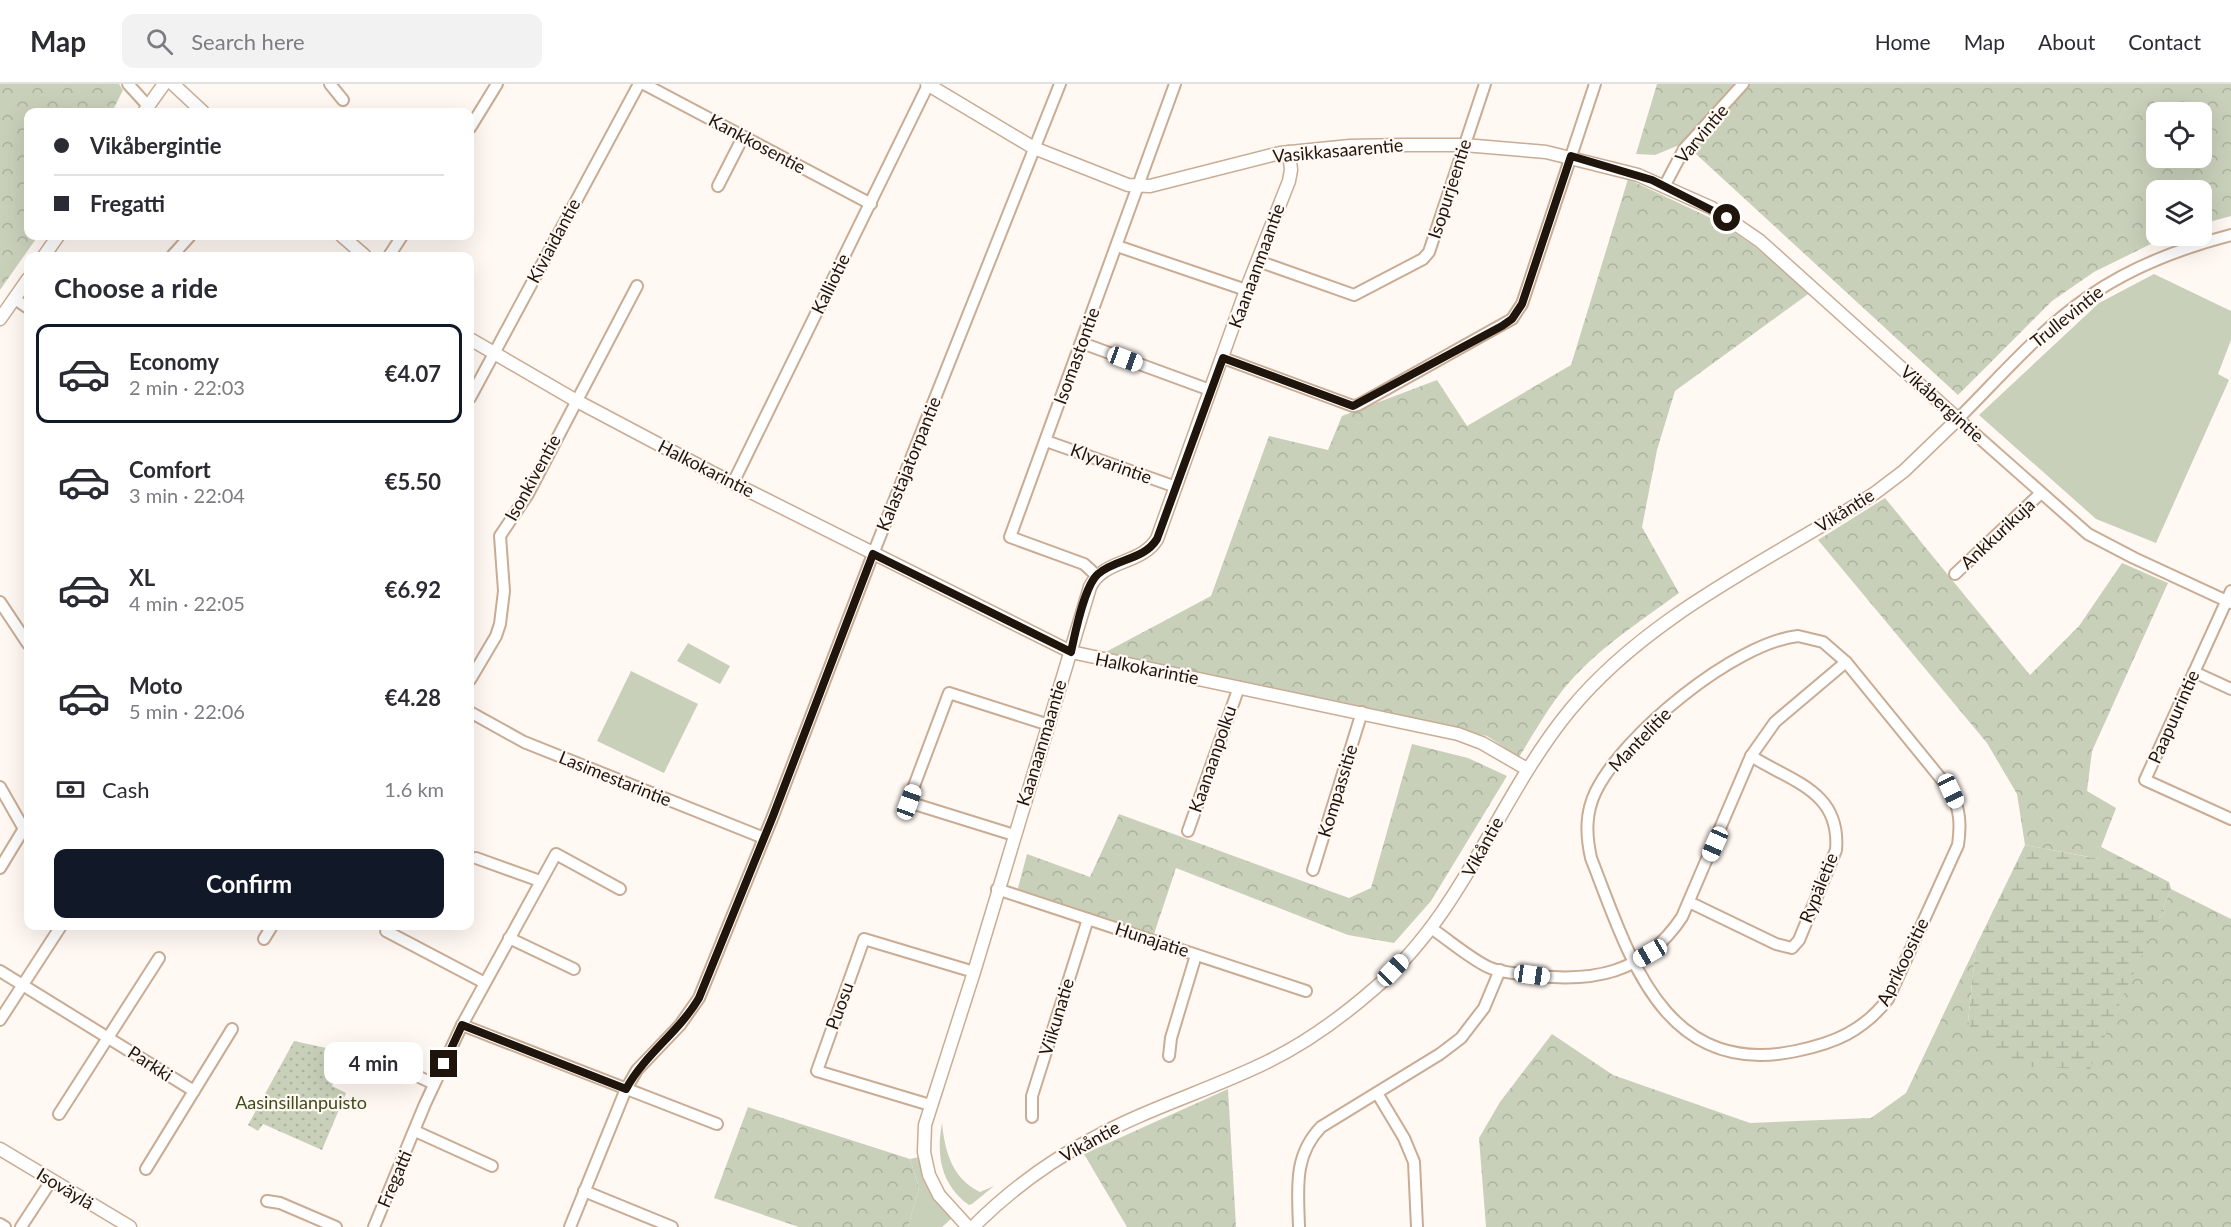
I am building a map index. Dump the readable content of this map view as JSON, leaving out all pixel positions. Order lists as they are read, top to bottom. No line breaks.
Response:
{"streets":{"street":["Varvintie","Kankkosentie","Vasikkasaarentie","Isopurjeentie","Kiviaidantie","Kaanaanmaantie","Kalliotie","Trullevintie","Isomastontie","Vikåbergintie","Kalastajatorpantie","Klyvarintie","Halkokarintie","Isonkiventie","Vikåntie","Ankkurikuja","Paapuurintie","Mantelitie","Kaanaanpolku","Lasimestarintie","Kompassitie","Rypäletie","Hunajatie","Aprikoositie","Puosu","Viikunatie","Parkki","Fregatti","Isoväylä"]},"crossings":[["Varvintie","Vasikkasaarentie"],["Varvintie","Vikåbergintie"],["Kankkosentie","Kiviaidantie"],["Kankkosentie","Kalliotie"],["Vasikkasaarentie","Isopurjeentie"],["Vasikkasaarentie","Kaanaanmaantie"],["Vasikkasaarentie","Kalliotie"],["Vasikkasaarentie","Isomastontie"],["Vasikkasaarentie","Vikåbergintie"],["Vasikkasaarentie","Kalastajatorpantie"],["Isopurjeentie","Kaanaanmaantie"],["Kiviaidantie","Halkokarintie"],["Kaanaanmaantie","Isomastontie"],["Kaanaanmaantie","Klyvarintie"],["Kaanaanmaantie","Halkokarintie"],["Kaanaanmaantie","Vikåntie"],["Kaanaanmaantie","Hunajatie"],["Kaanaanmaantie","Puosu"],["Kalliotie","Halkokarintie"],["Trullevintie","Vikåbergintie"],["Trullevintie","Vikåntie"],["Isomastontie","Klyvarintie"],["Vikåbergintie","Vikåntie"],["Vikåbergintie","Ankkurikuja"],["Vikåbergintie","Paapuurintie"],["Kalastajatorpantie","Halkokarintie"],["Kalastajatorpantie","Lasimestarintie"],["Halkokarintie","Isonkiventie"],["Halkokarintie","Vikåntie"],["Halkokarintie","Kaanaanpolku"],["Halkokarintie","Kompassitie"],["Mantelitie","Aprikoositie"],["Hunajatie","Viikunatie"]],"parks":["Aasinsillanpuisto"],"page":{"header":"Map","search":"Search here","nav":["Home","Map","About","Contact"],"banner":["Vikåbergintie","Fregatti"],"heading":"Choose a ride","list":[{"name":"Economy","note":"2 min · 22:03","value":"€4.07"},{"name":"Comfort","note":"3 min · 22:04","value":"€5.50"},{"name":"XL","note":"4 min · 22:05","value":"€6.92"},{"name":"Moto","note":"5 min · 22:06","value":"€4.28"}],"pay":["Cash","1.6 km"],"buttons":"Confirm","bubble":"4 min"}}
